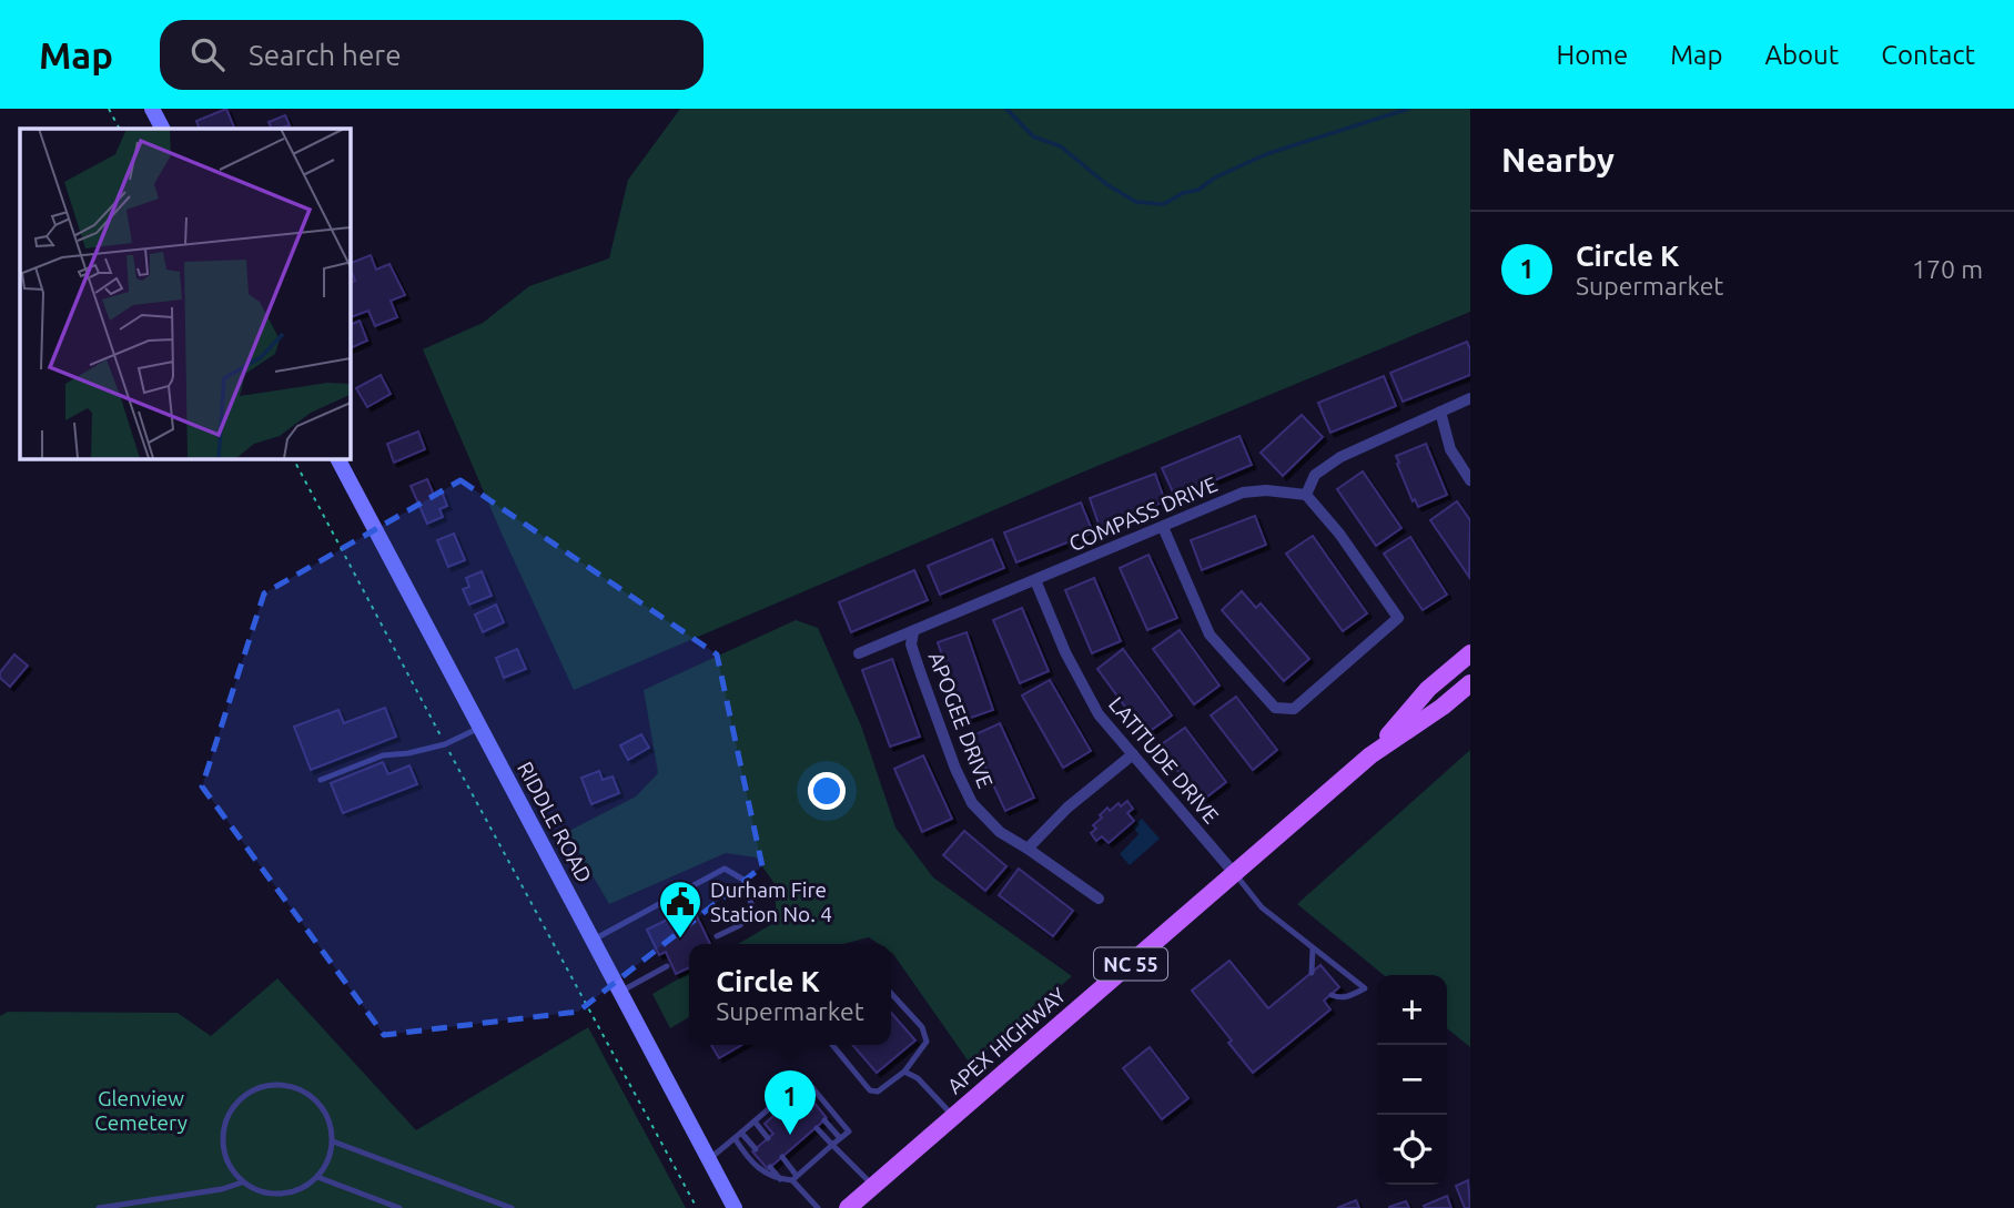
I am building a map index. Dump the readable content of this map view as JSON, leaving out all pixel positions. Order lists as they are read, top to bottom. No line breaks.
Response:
{"streets":{"main road":["RIDDLE ROAD","NC 55","APEX HIGHWAY"],"street":["COMPASS DRIVE","APOGEE DRIVE","LATITUDE DRIVE"]},"crossings":[["COMPASS DRIVE","APOGEE DRIVE"],["COMPASS DRIVE","LATITUDE DRIVE"],["LATITUDE DRIVE","APEX HIGHWAY"]],"parks":["Glenview Cemetery"],"places":{"public building":["Durham Fire Station No. 4"]},"page":{"header":"Map","search":"Search here","nav":["Home","Map","About","Contact"],"heading":"Nearby","list":[{"mark":"1","name":"Circle K","note":"Supermarket","value":"170 m"}],"popup":["Circle K","Supermarket"],"map_buttons":["+","−"],"pins":"1"}}
